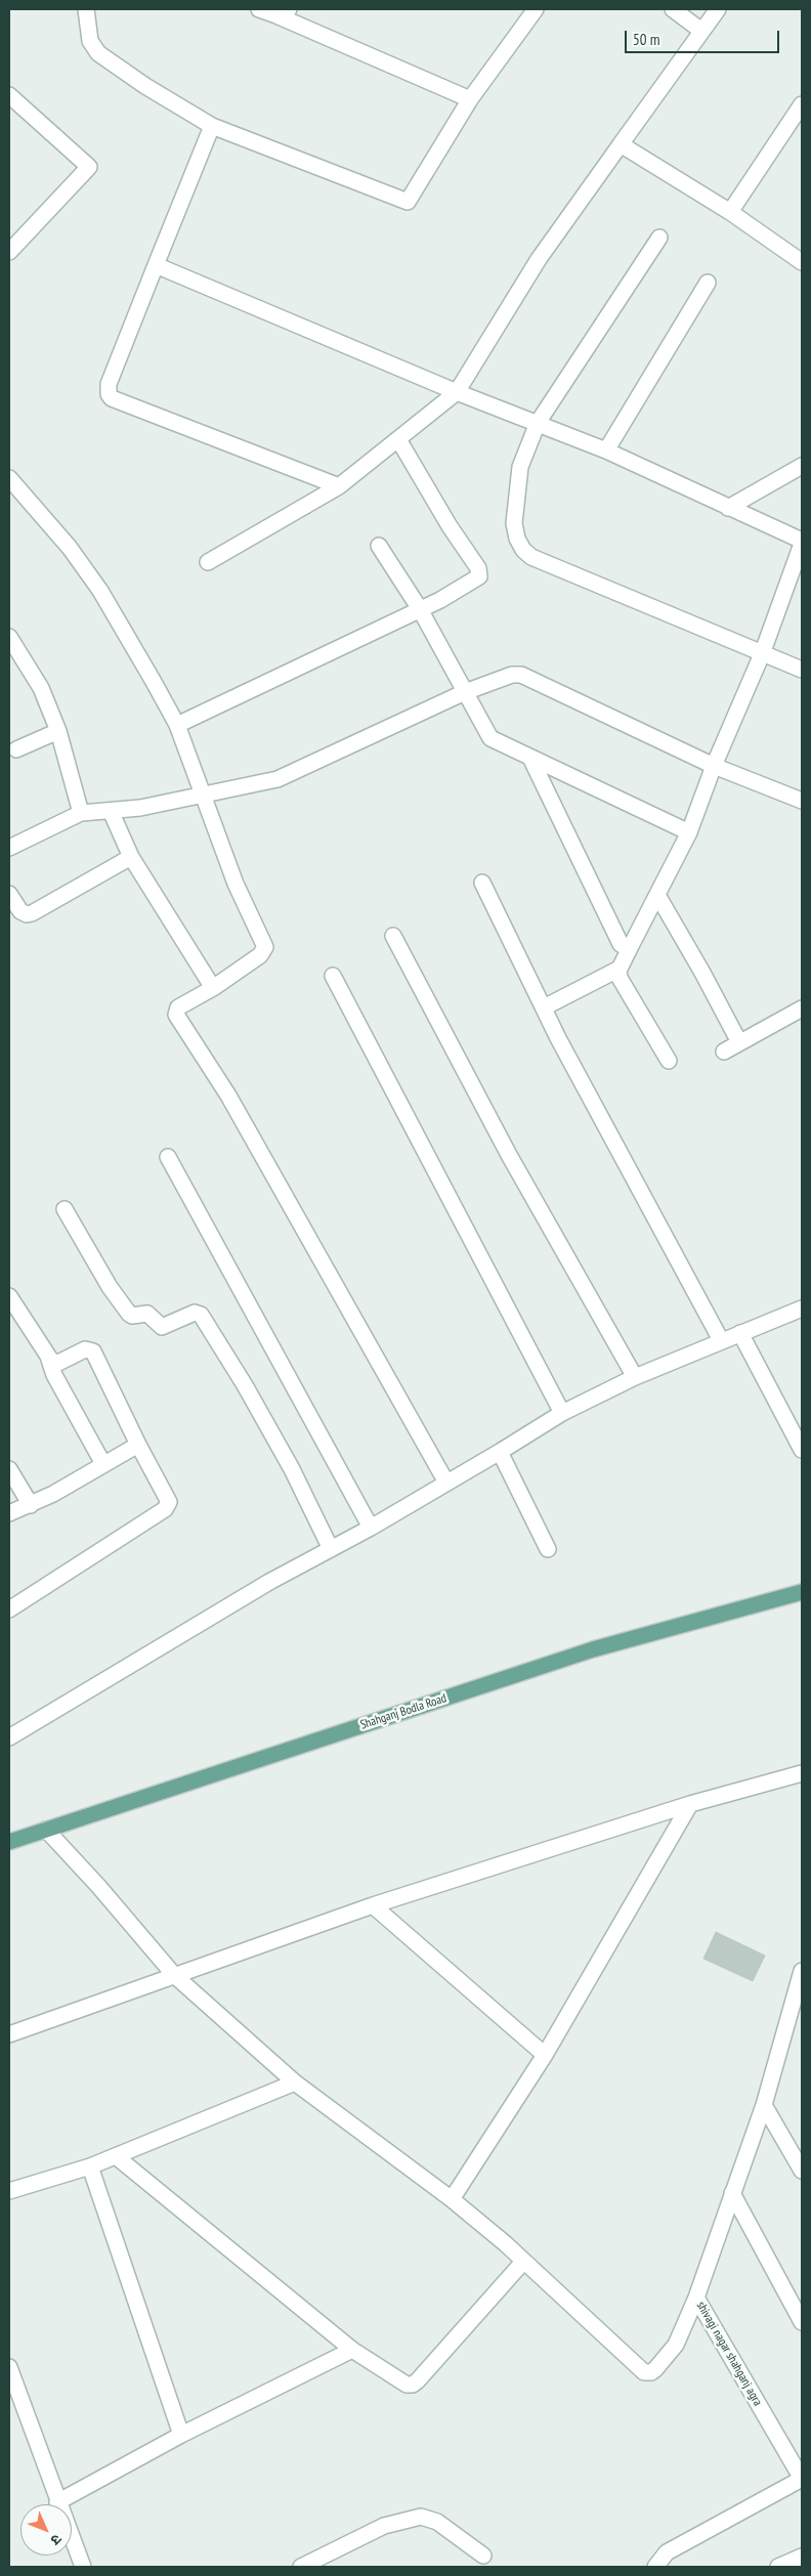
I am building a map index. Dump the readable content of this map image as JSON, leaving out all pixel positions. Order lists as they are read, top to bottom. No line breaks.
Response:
{"streets":{"main road":["Shahganj Bodla Road"],"street":["shivagi nagar shahganj agra"]},"scale_bar":"50 m","north":"bottom right"}
